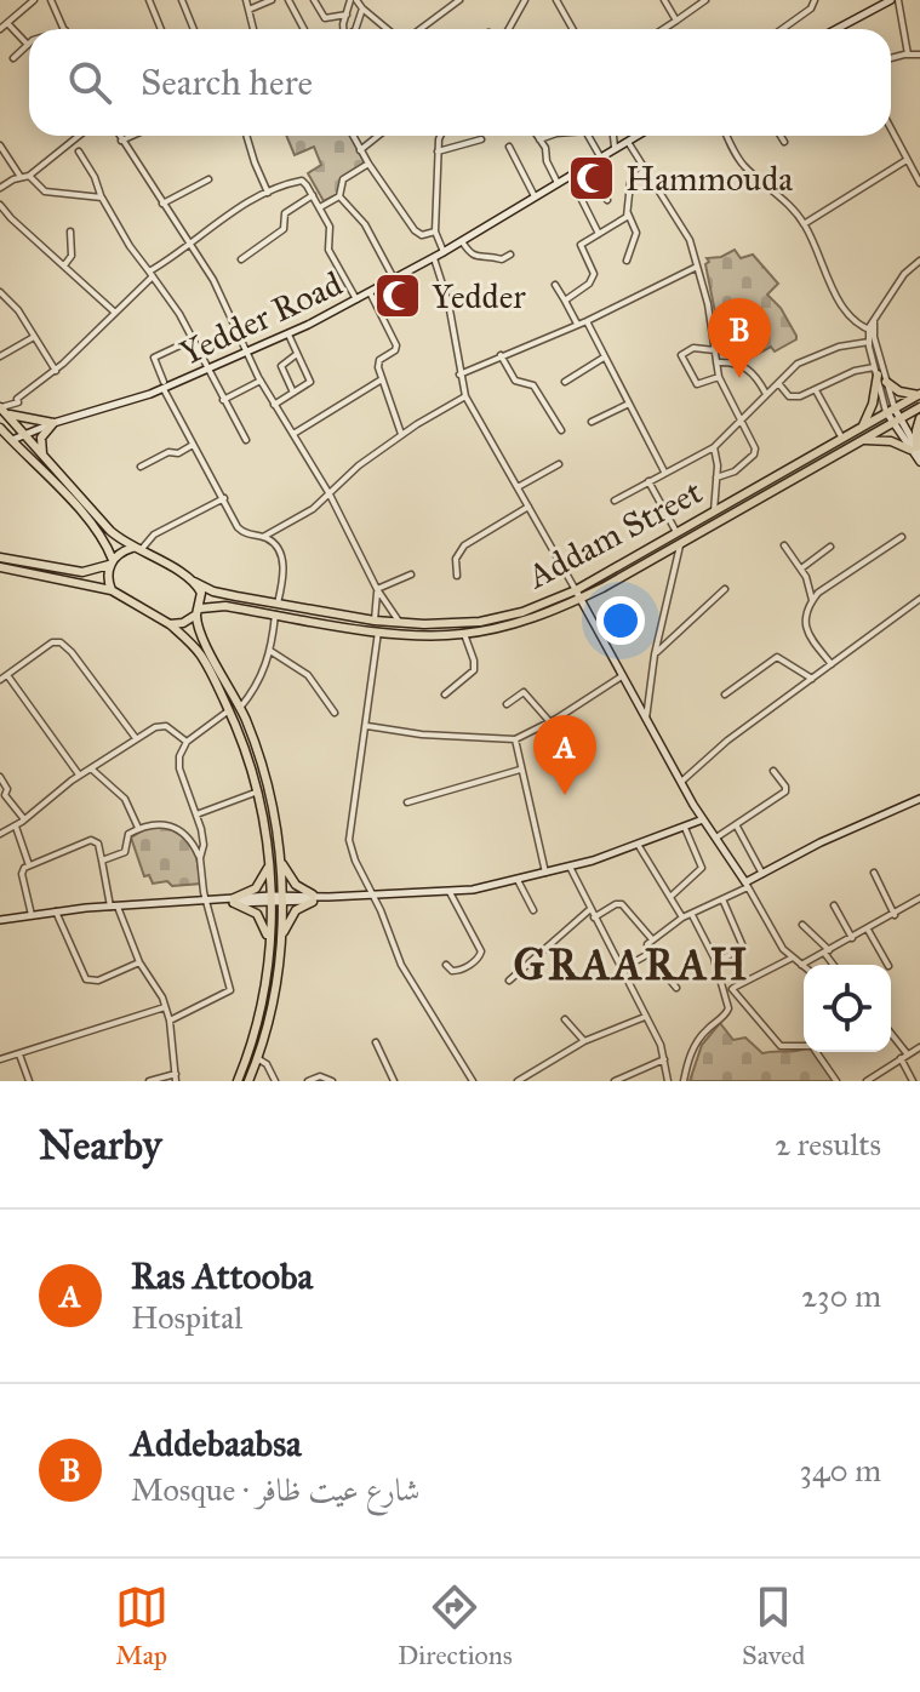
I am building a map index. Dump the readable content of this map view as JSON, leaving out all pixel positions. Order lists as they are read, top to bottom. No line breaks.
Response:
{"streets":{"main road":["Addam Street"],"street":["Yedder Road"]},"crossings":[["Yedder Road","Addam Street"]],"districts":["GRAARAH"],"places":{"mosque":["Hammouda","Yedder"]},"page":{"search":"Search here","pins":["B","A"],"heading":["Nearby","2 results"],"list":[{"mark":"A","name":"Ras Attooba","note":"Hospital","value":"230 m"},{"mark":"B","name":"Addebaabsa","note":"Mosque · شارع عيت ظافر","value":"340 m"}],"nav":["Map","Directions","Saved"]}}
